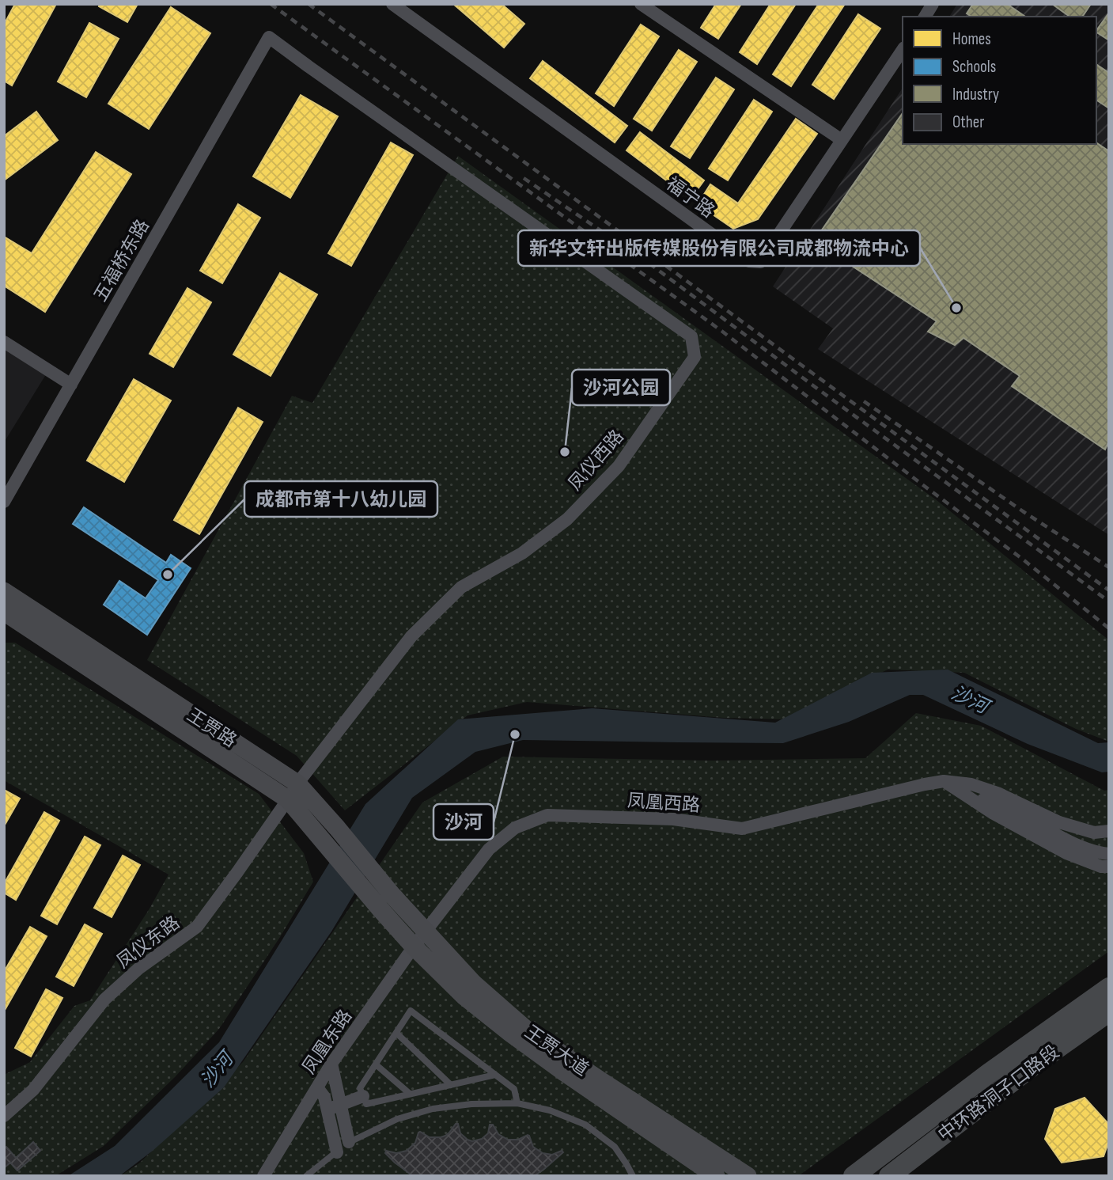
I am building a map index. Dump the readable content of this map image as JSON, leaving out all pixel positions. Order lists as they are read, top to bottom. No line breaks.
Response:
{"streets":{"main road":["王贾路","王贾大道","中环路洞子口路段"],"street":["福宁路","五福桥东路","凤仪西路","凤凰西路","凤仪东路","凤凰东路"]},"crossings":[["五福桥东路","凤仪西路"],["凤仪西路","王贾路"],["凤仪西路","凤仪东路"],["王贾路","凤仪东路"],["王贾路","王贾大道"],["凤凰西路","凤凰东路"],["凤凰西路","王贾大道"],["凤凰东路","王贾大道"]],"water":["沙河"],"places":["新华文轩出版传媒股份有限公司成都物流中心","沙河公园","成都市第十八幼儿园","沙河"],"legend":["Homes","Schools","Industry","Other"]}
